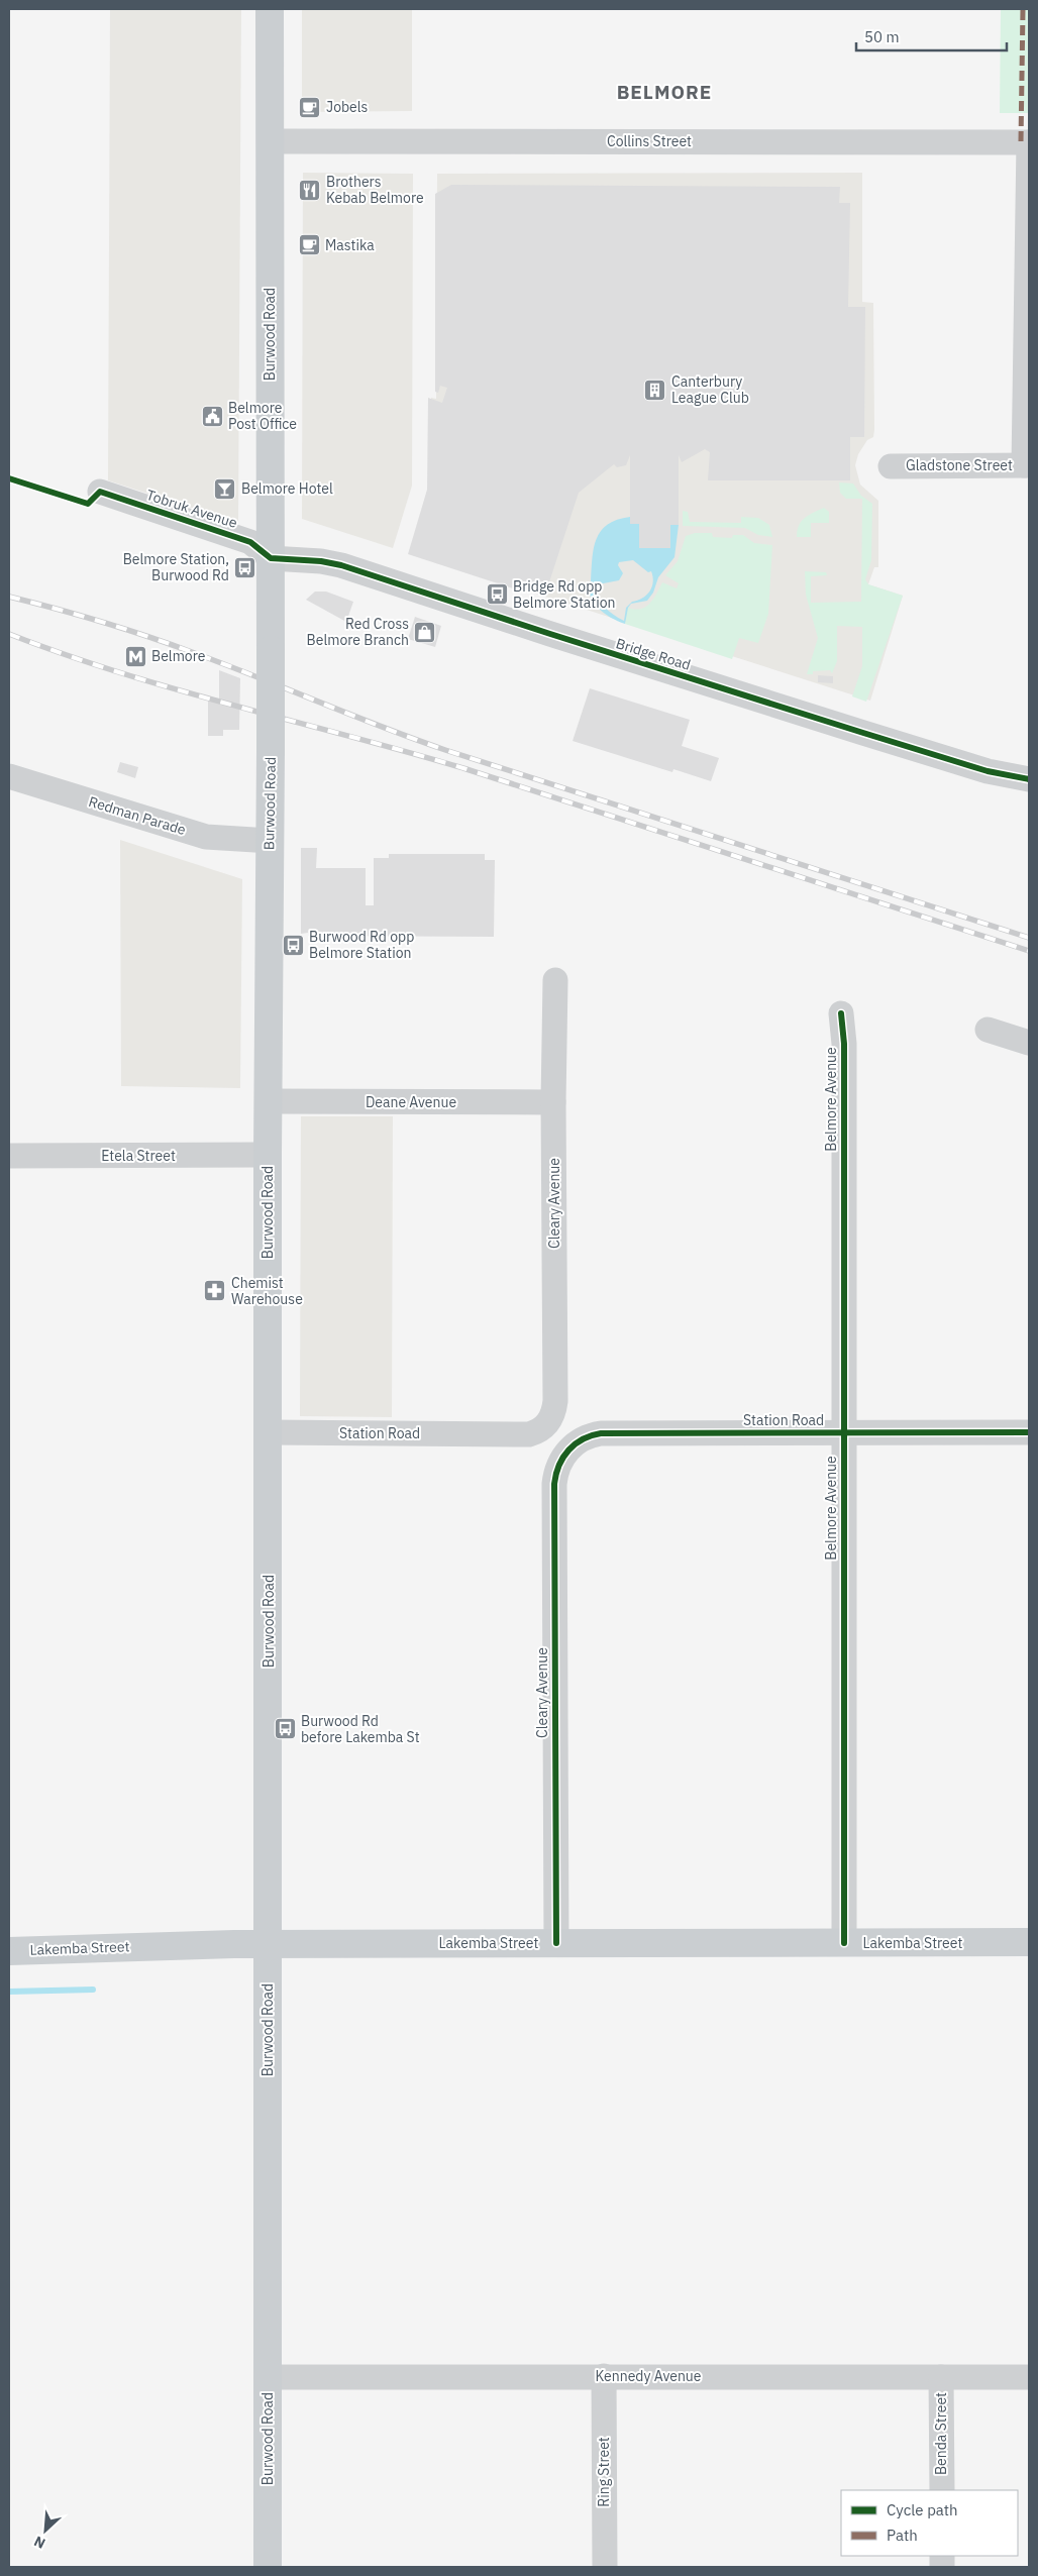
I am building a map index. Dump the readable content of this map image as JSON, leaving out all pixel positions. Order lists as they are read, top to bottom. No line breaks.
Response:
{"streets":{"main road":["Burwood Road","Lakemba Street"],"street":["Collins Street","Gladstone Street","Tobruk Avenue","Bridge Road","Redman Parade","Belmore Avenue","Deane Avenue","Etela Street","Cleary Avenue","Station Road","Kennedy Avenue","Benda Street","Ring Street"]},"crossings":[["Collins Street","Burwood Road"],["Burwood Road","Tobruk Avenue"],["Burwood Road","Bridge Road"],["Burwood Road","Redman Parade"],["Burwood Road","Deane Avenue"],["Burwood Road","Etela Street"],["Burwood Road","Station Road"],["Burwood Road","Lakemba Street"],["Burwood Road","Kennedy Avenue"],["Tobruk Avenue","Bridge Road"],["Belmore Avenue","Station Road"],["Belmore Avenue","Lakemba Street"],["Deane Avenue","Cleary Avenue"],["Cleary Avenue","Station Road"],["Cleary Avenue","Lakemba Street"],["Kennedy Avenue","Benda Street"],["Kennedy Avenue","Ring Street"]],"districts":["BELMORE"],"places":{"cafe":["Jobels","Mastika"],"restaurant":["Brothers Kebab Belmore"],"building":["Canterbury League Club"],"public building":["Belmore Post Office"],"bar":["Belmore Hotel"],"bus stop":["Belmore Station, Burwood Rd","Bridge Rd opp Belmore Station","Burwood Rd opp Belmore Station","Burwood Rd before Lakemba St"],"shop":["Red Cross Belmore Branch"],"metro station":["Belmore"],"pharmacy":["Chemist Warehouse"]},"legend":["Cycle path","Path"],"scale_bar":"50 m","north":"bottom left"}
